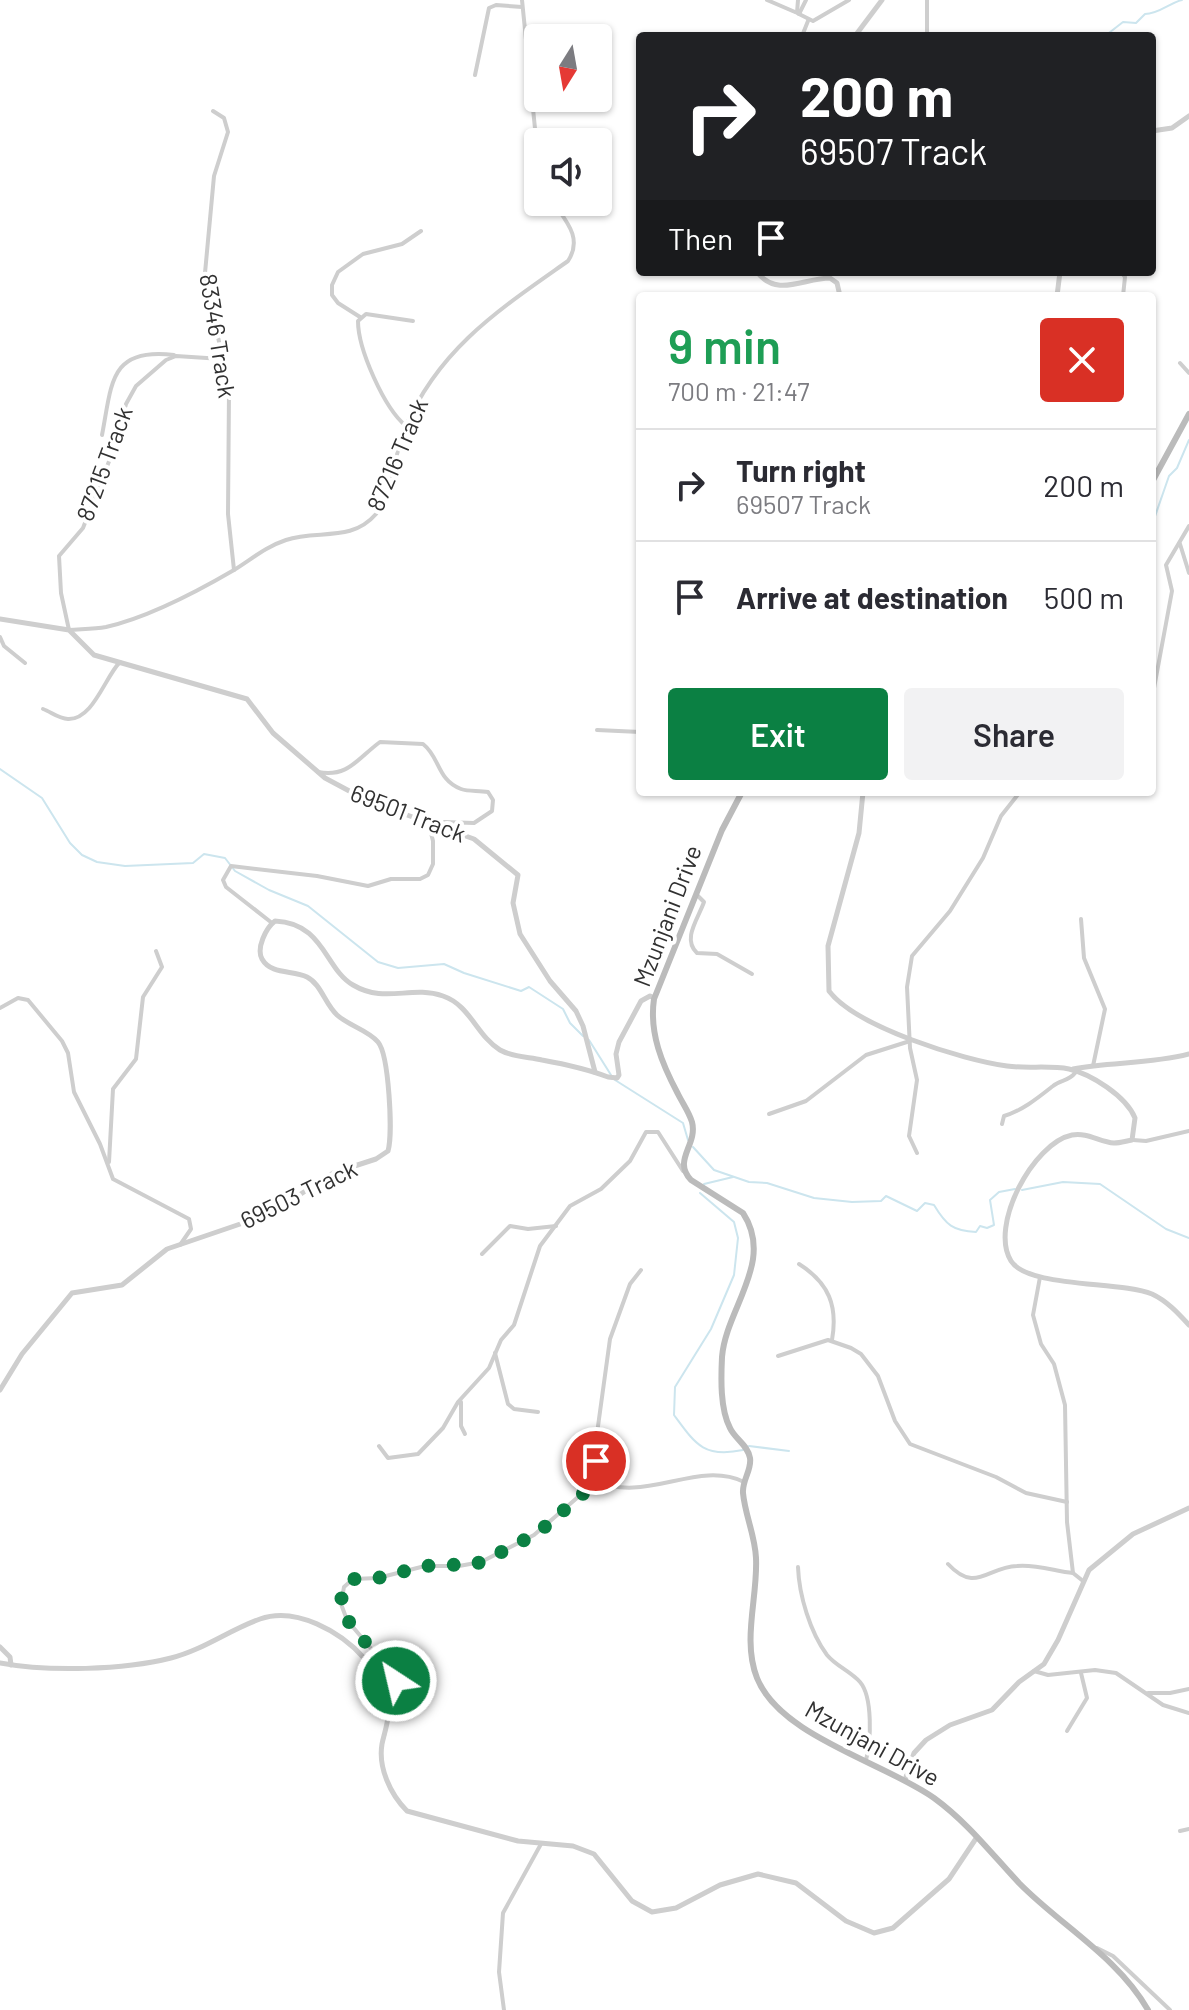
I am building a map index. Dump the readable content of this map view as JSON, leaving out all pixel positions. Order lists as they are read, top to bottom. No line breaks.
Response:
{"streets":{"main road":["Mzunjani Drive"],"street":["83346 Track","87216 Track","87215 Track","69501 Track","69503 Track"]},"crossings":[["83346 Track","87216 Track"],["87216 Track","87215 Track"],["87216 Track","69501 Track"],["87215 Track","69501 Track"]],"north":"bottom","page":{"turn":["200 m","69507 Track"],"then":"Then","heading":["9 min","700 m · 21:47"],"list":[{"name":"Turn right","note":"69507 Track","value":"200 m"},{"name":"Arrive at destination","value":"500 m"}],"buttons":["Exit","Share"]}}
